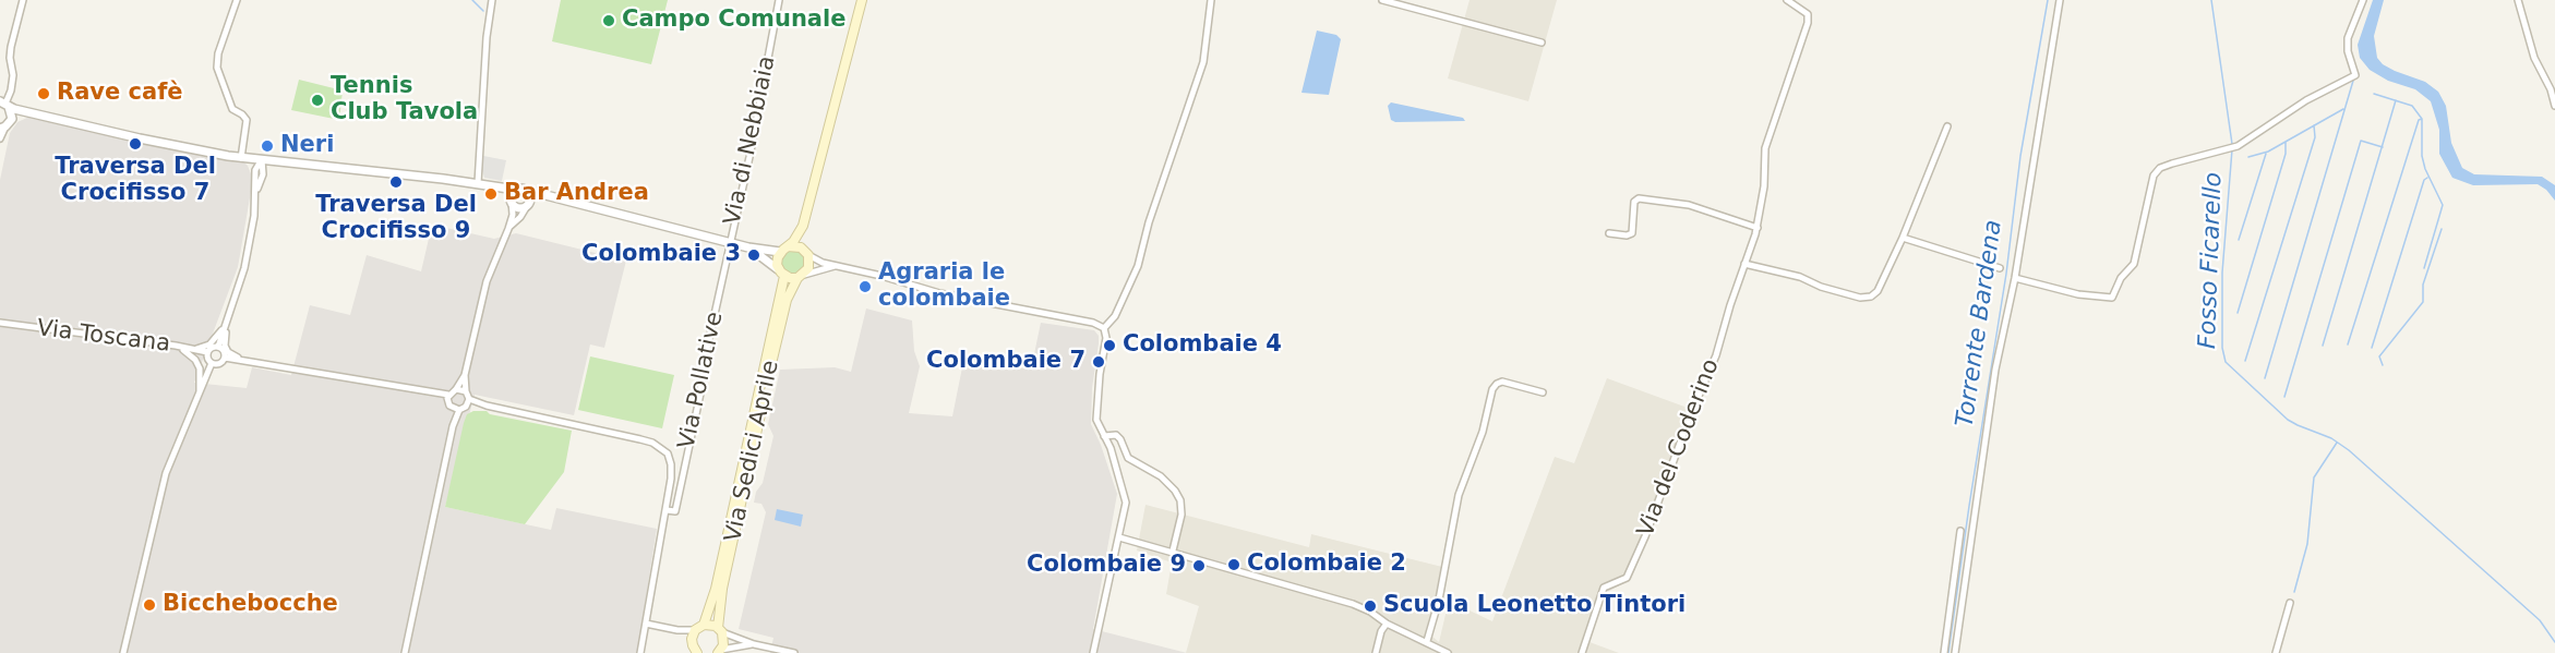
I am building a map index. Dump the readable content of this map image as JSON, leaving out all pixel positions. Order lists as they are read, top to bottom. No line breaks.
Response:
{"streets":{"main road":["Via Sedici Aprile"],"street":["Via di Nebbiaia","Via Toscana","Via Pollative","Via del Coderino"]},"crossings":[["Via di Nebbiaia","Via Pollative"]],"water":["Fosso Ficarello","Torrente Bardena"],"places":["Campo Comunale","Rave cafè","Tennis Club Tavola","Traversa Del Crocifisso 7","Neri","Traversa Del Crocifisso 9","Bar Andrea","Colombaie 3","Agraria le colombaie","Colombaie 4","Colombaie 7","Colombaie 2","Colombaie 9","Bicchebocche","Scuola Leonetto Tintori"]}
